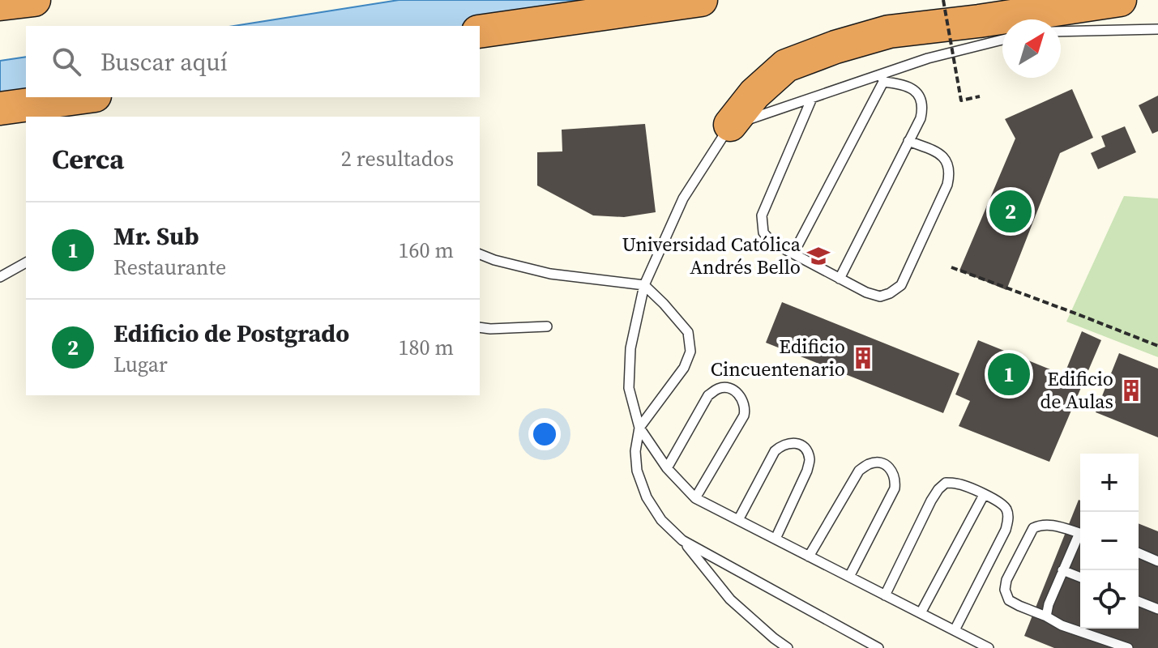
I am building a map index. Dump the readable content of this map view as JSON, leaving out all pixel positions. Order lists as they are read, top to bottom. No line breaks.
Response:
{"places":{"school or university":["Universidad Católica Andrés Bello"],"building":["Edificio Cincuentenario","Edificio de Aulas"]},"north":"top right","page":{"search":"Buscar aquí","heading":["Cerca","2 resultados"],"pins":["2","1"],"list":[{"mark":"1","name":"Mr. Sub","note":"Restaurante","value":"160 m"},{"mark":"2","name":"Edificio de Postgrado","note":"Lugar","value":"180 m"}],"map_buttons":["+","−"]}}
